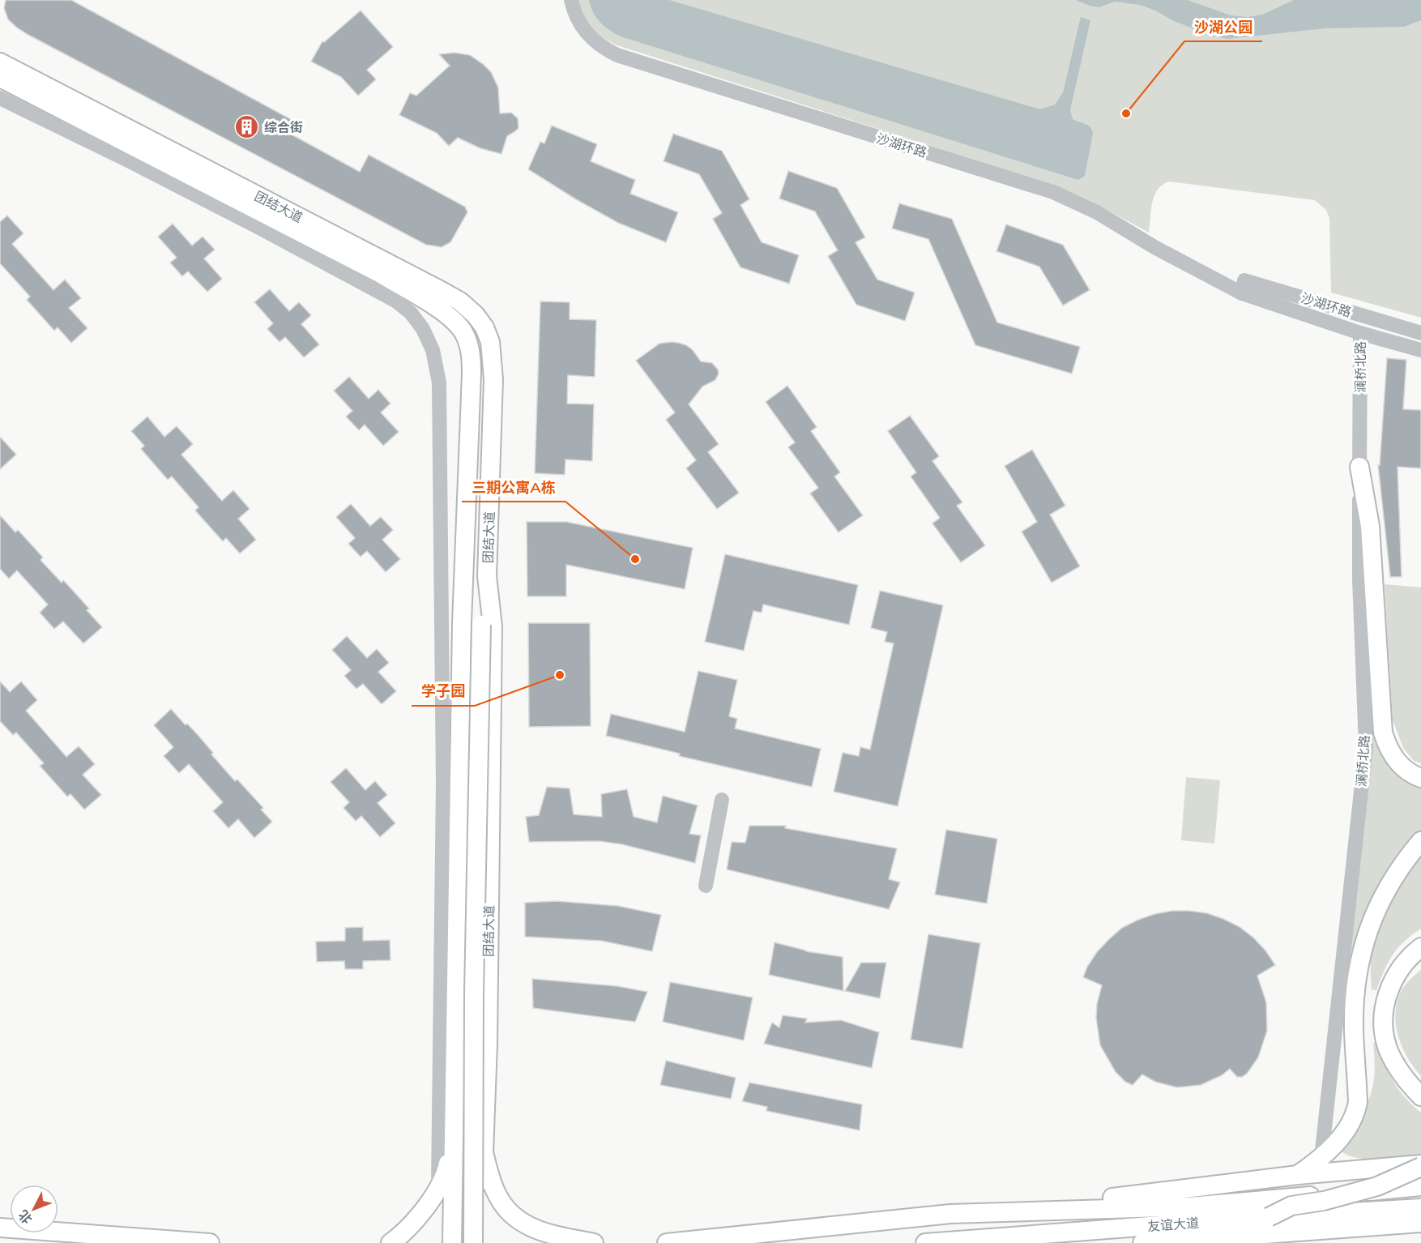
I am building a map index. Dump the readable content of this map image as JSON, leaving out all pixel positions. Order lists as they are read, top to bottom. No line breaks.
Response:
{"streets":{"main road":["团结大道","友谊大道"],"street":["沙湖环路","澜桥北路"]},"crossings":[["沙湖环路","澜桥北路"]],"places":{"other":["沙湖公园","三期公寓A栋","学子园"],"building":["综合街"]},"north":"bottom left"}
